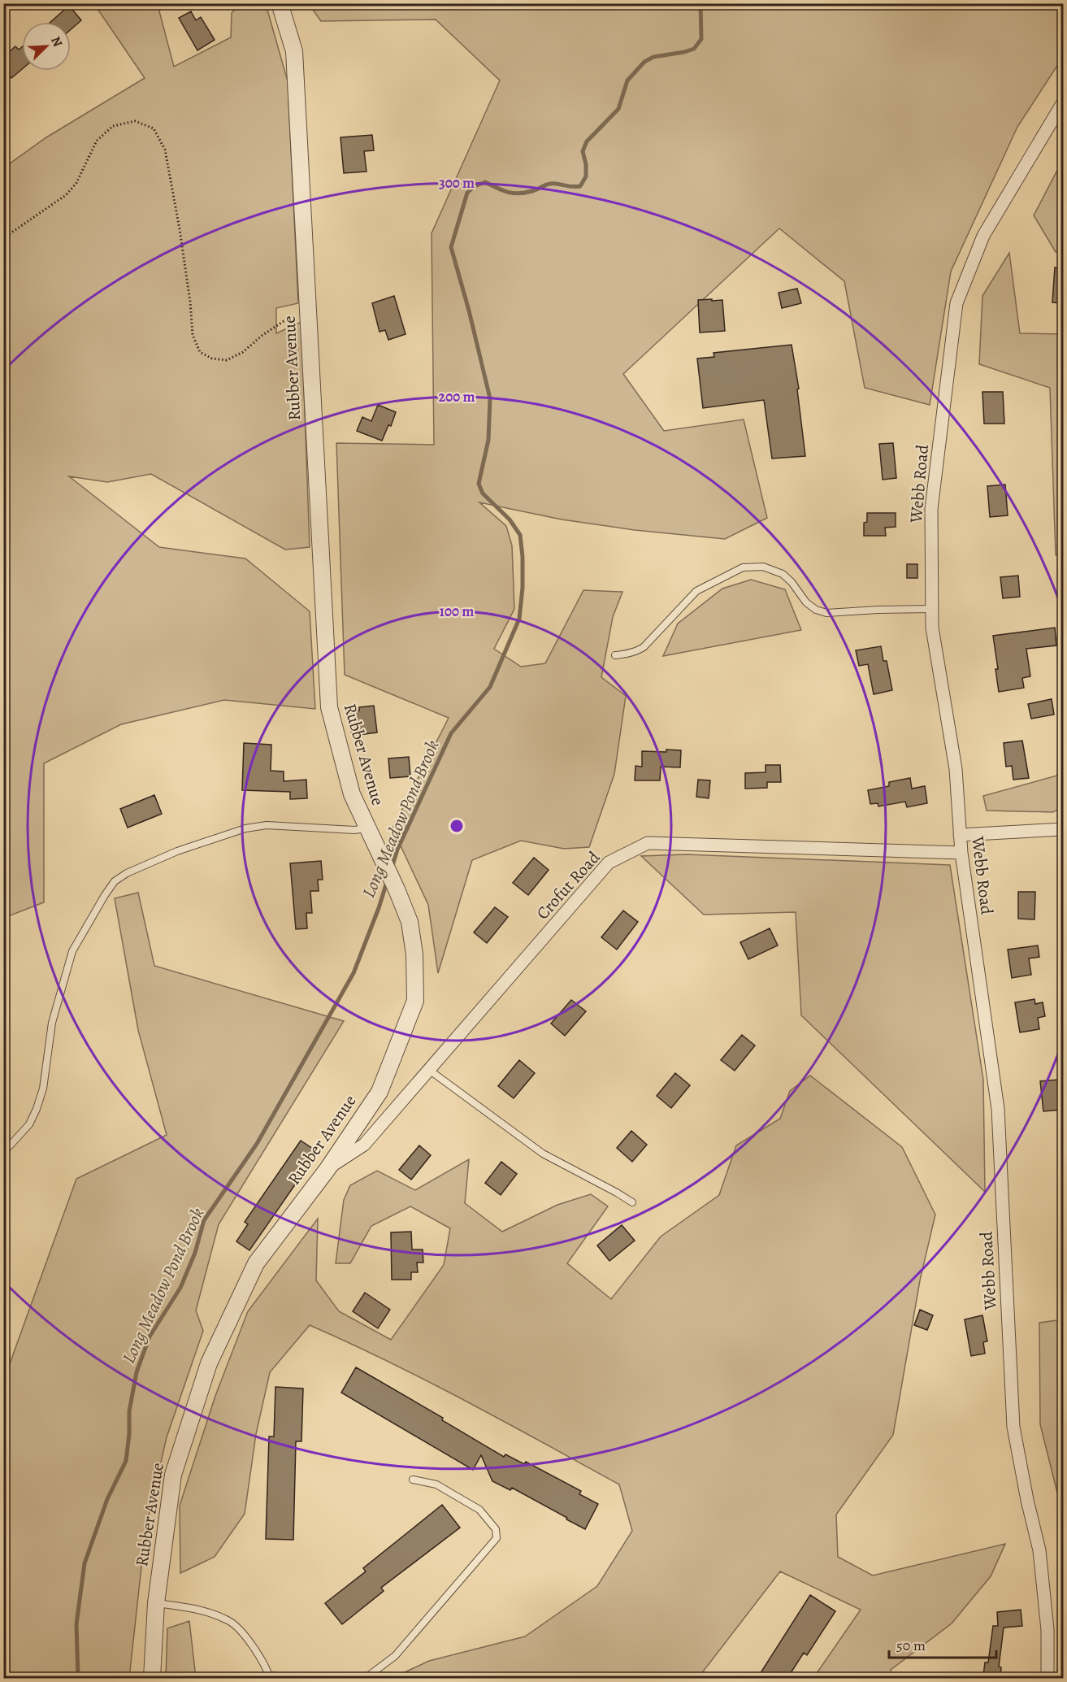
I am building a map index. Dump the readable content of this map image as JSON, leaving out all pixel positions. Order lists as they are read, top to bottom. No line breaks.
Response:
{"streets":{"street":["Rubber Avenue","Webb Road","Crofut Road"]},"crossings":[["Rubber Avenue","Crofut Road"],["Webb Road","Crofut Road"]],"water":["Long Meadow Pond Brook"],"scale_bar":"50 m","north":"top right","rings":["300 m","200 m","100 m"]}
